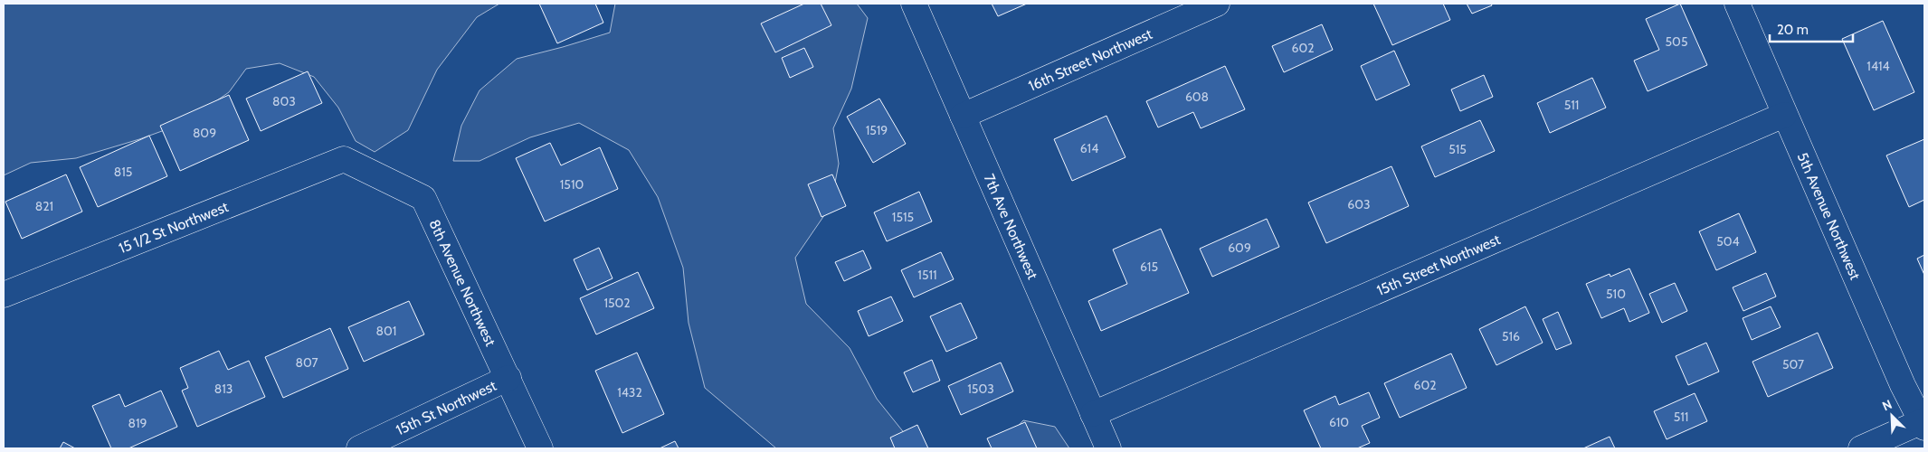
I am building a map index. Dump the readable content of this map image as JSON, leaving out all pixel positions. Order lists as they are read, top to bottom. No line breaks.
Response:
{"streets":{"street":["16th Street Northwest","5th Avenue Northwest","15 1/2 St Northwest","7th Ave Northwest","15th Street Northwest","8th Avenue Northwest","15th St Northwest"]},"crossings":[["16th Street Northwest","7th Ave Northwest"],["5th Avenue Northwest","15th Street Northwest"],["15 1/2 St Northwest","8th Avenue Northwest"],["7th Ave Northwest","15th Street Northwest"],["8th Avenue Northwest","15th St Northwest"]],"house_numbers":["505","602","1414","608","803","511","1519","809","614","515","815","1510","603","821","1515","504","609","615","1511","510","1502","801","516","807","507","602","813","1503","1432","511","610","819"],"scale_bar":"20 m","north":"top left"}
